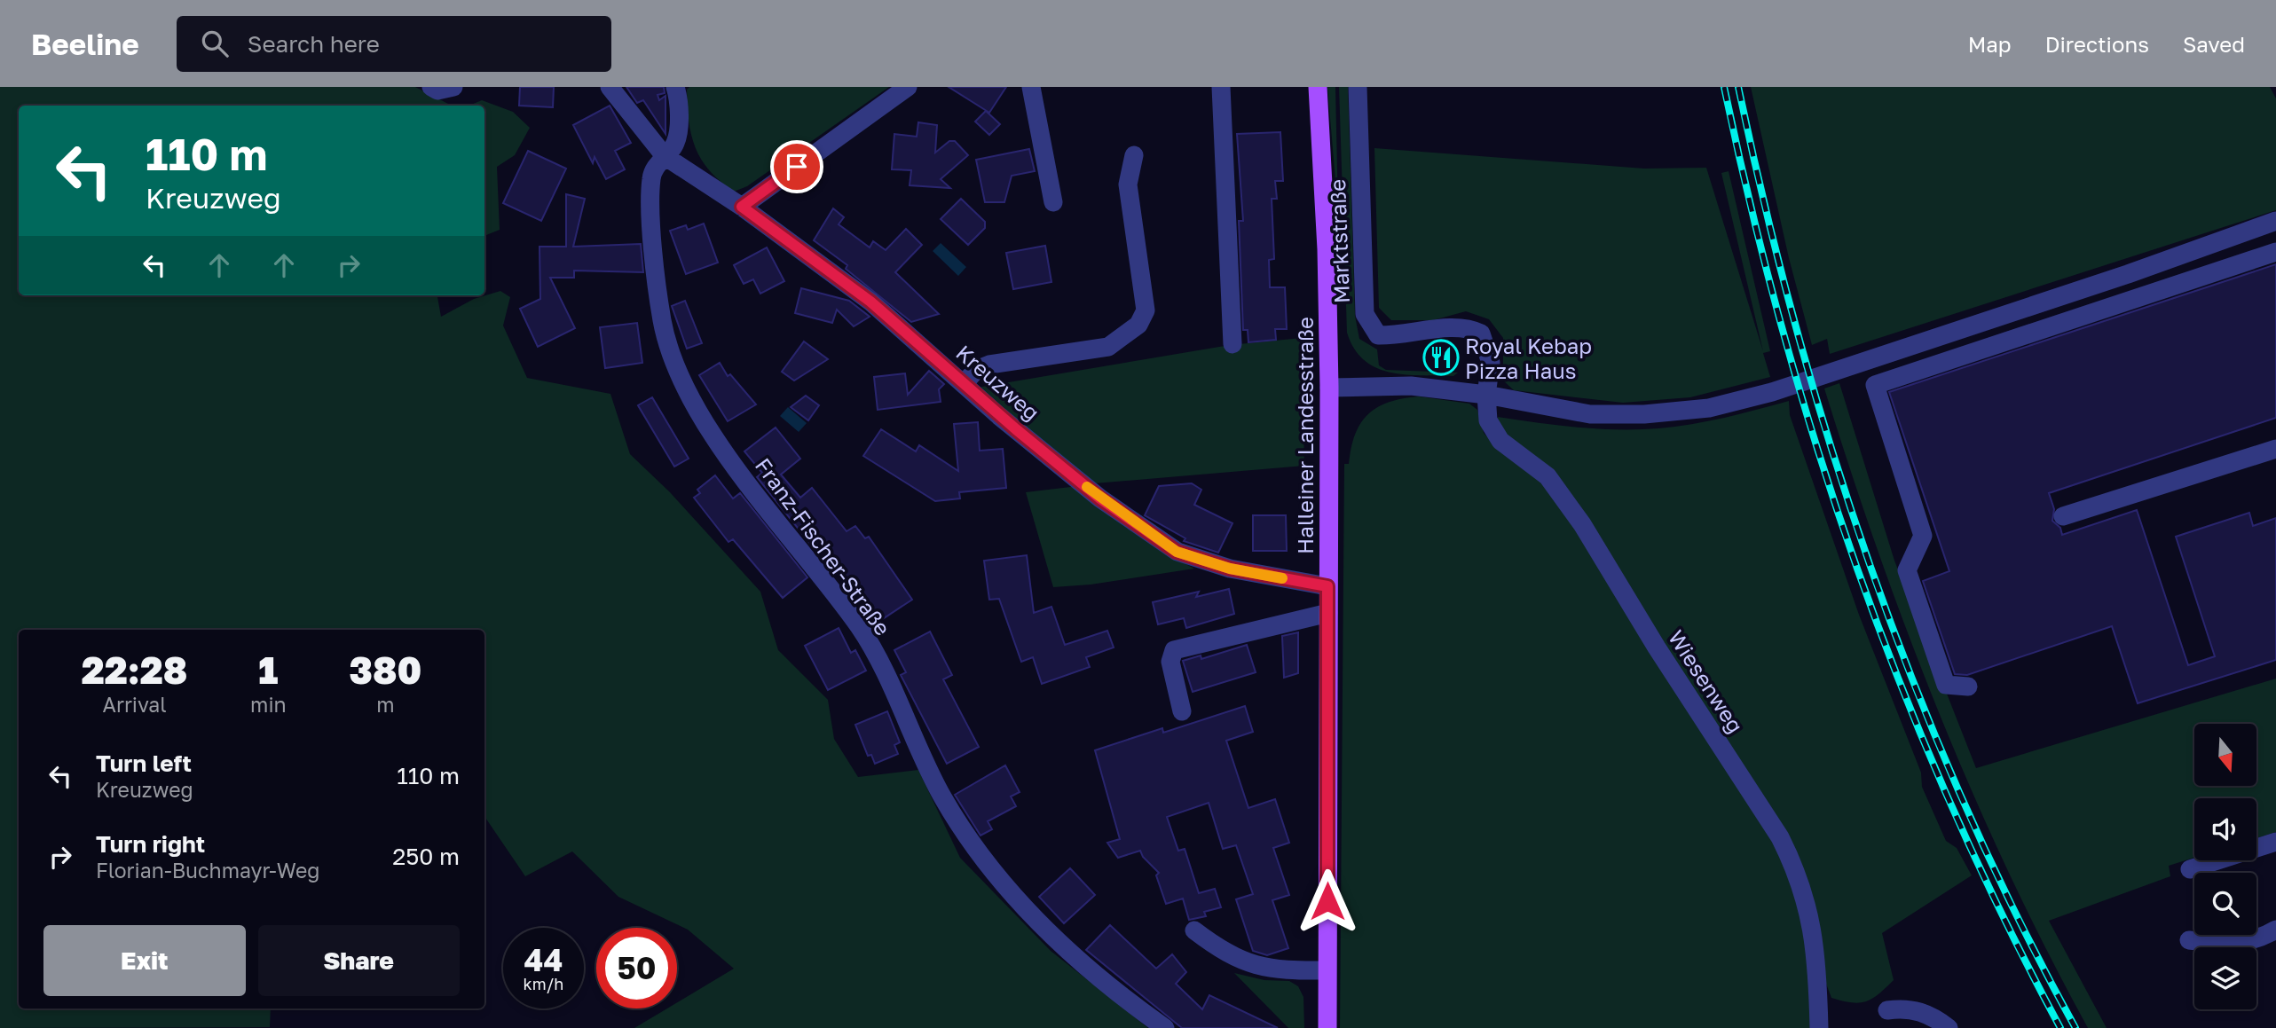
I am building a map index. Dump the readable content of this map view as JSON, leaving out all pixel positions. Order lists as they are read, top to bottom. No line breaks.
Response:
{"streets":{"main road":["Halleiner Landesstraße"],"street":["Marktstraße","Kreuzweg","Franz-Fischer-Straße","Wiesenweg"]},"crossings":[["Marktstraße","Wiesenweg"],["Kreuzweg","Halleiner Landesstraße"],["Kreuzweg","Franz-Fischer-Straße"]],"places":{"restaurant":["Royal Kebap Pizza Haus"]},"north":"bottom","page":{"header":"Beeline","search":"Search here","nav":["Map","Directions","Saved"],"turn":["110 m","Kreuzweg"],"eta":["22:28","Arrival","1","min","380","m"],"list":[{"name":"Turn left","note":"Kreuzweg","value":"110 m"},{"name":"Turn right","note":"Florian-Buchmayr-Weg","value":"250 m"}],"buttons":["Exit","Share"],"speed":"44 km/h","limit":"50"}}
